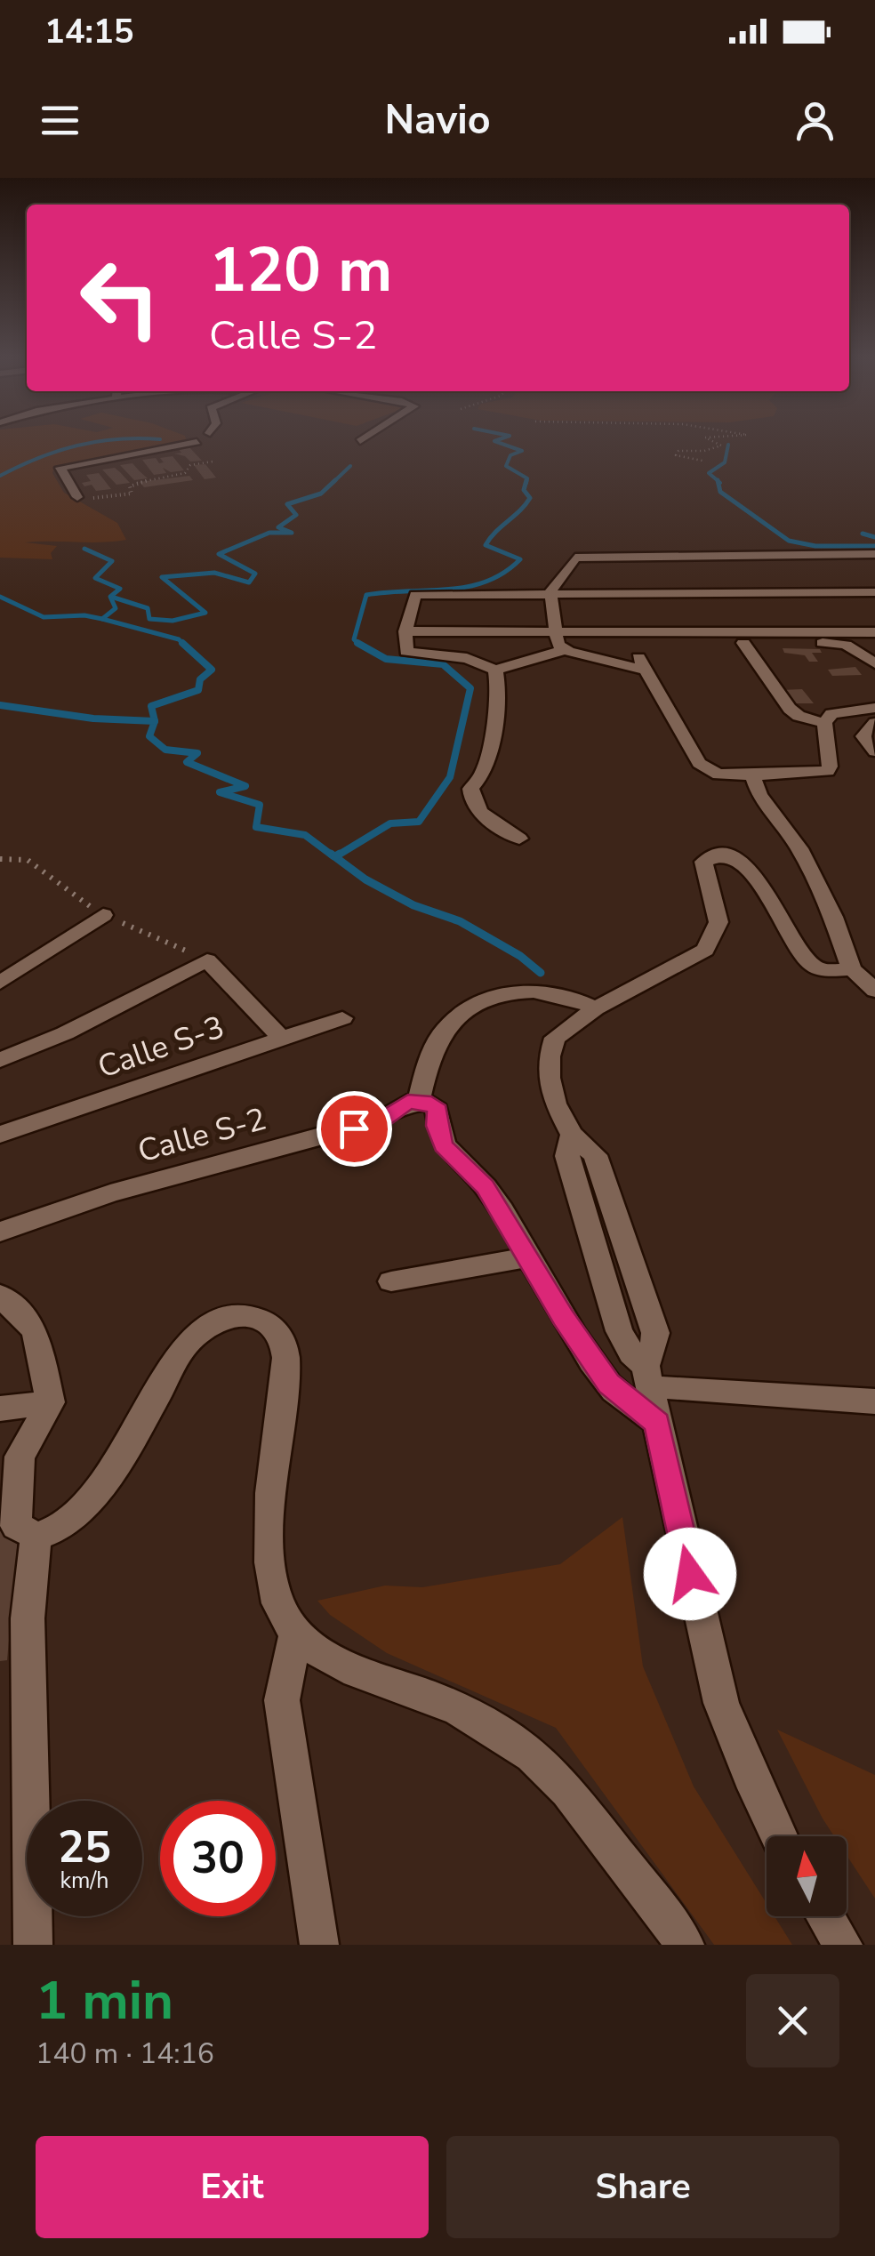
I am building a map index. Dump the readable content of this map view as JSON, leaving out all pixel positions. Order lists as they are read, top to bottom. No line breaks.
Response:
{"streets":{"street":["Calle S-3","Calle S-2"]},"north":"top","page":{"status":"14:15","header":"Navio","turn":["120 m","Calle S-2"],"speed":"25 km/h","limit":"30","heading":["1 min","140 m · 14:16"],"buttons":["Exit","Share"]}}
